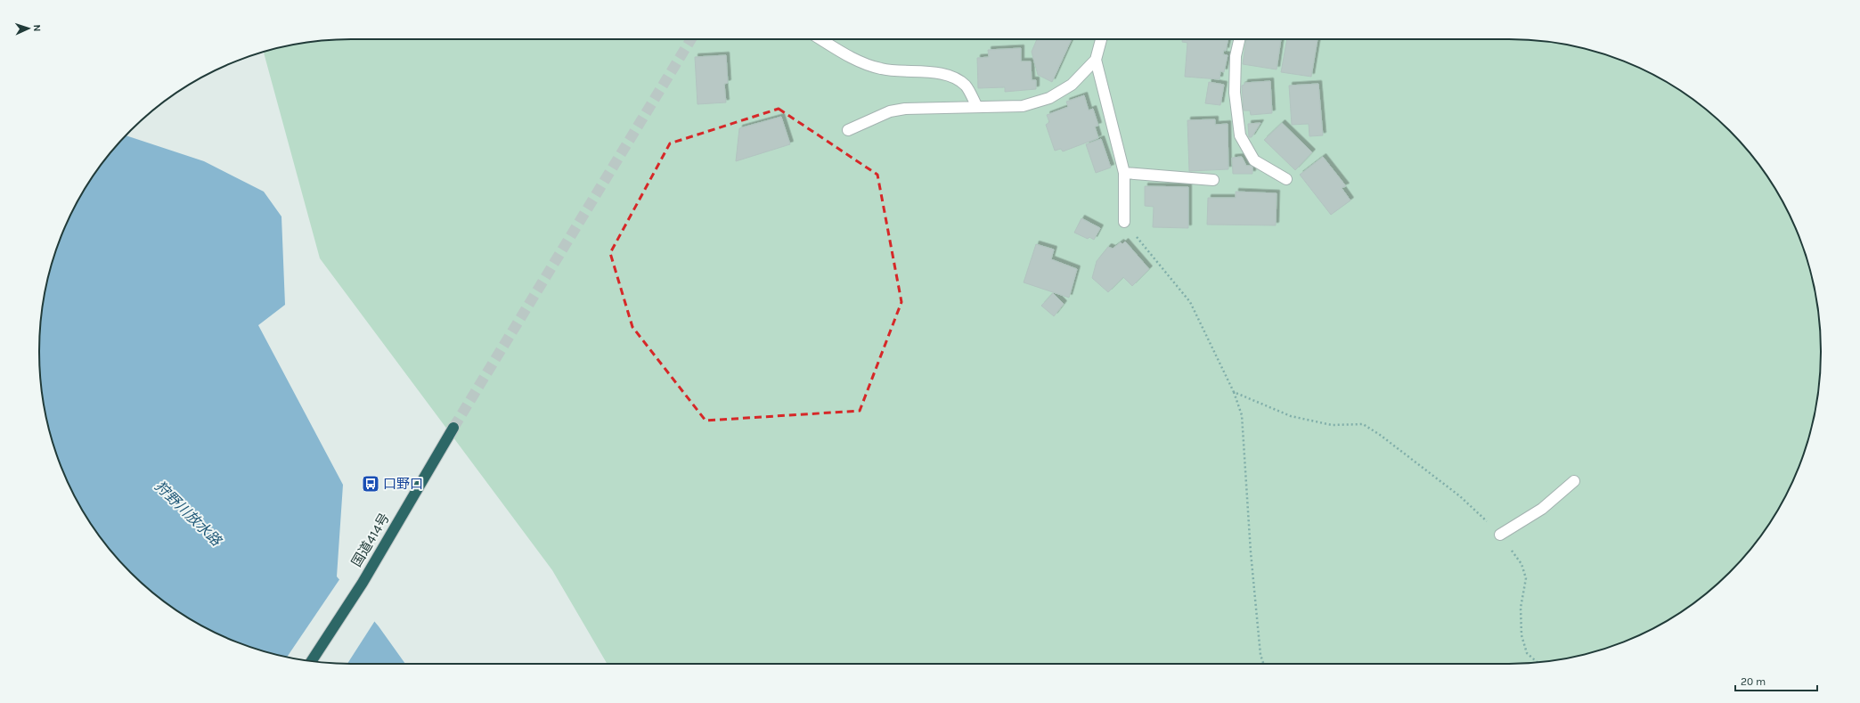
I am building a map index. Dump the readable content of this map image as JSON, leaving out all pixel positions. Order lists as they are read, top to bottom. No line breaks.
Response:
{"streets":{"highway":["国道414号"]},"water":["狩野川放水路"],"places":{"bus stop":["口野口"]},"scale_bar":"20 m","north":"right"}
